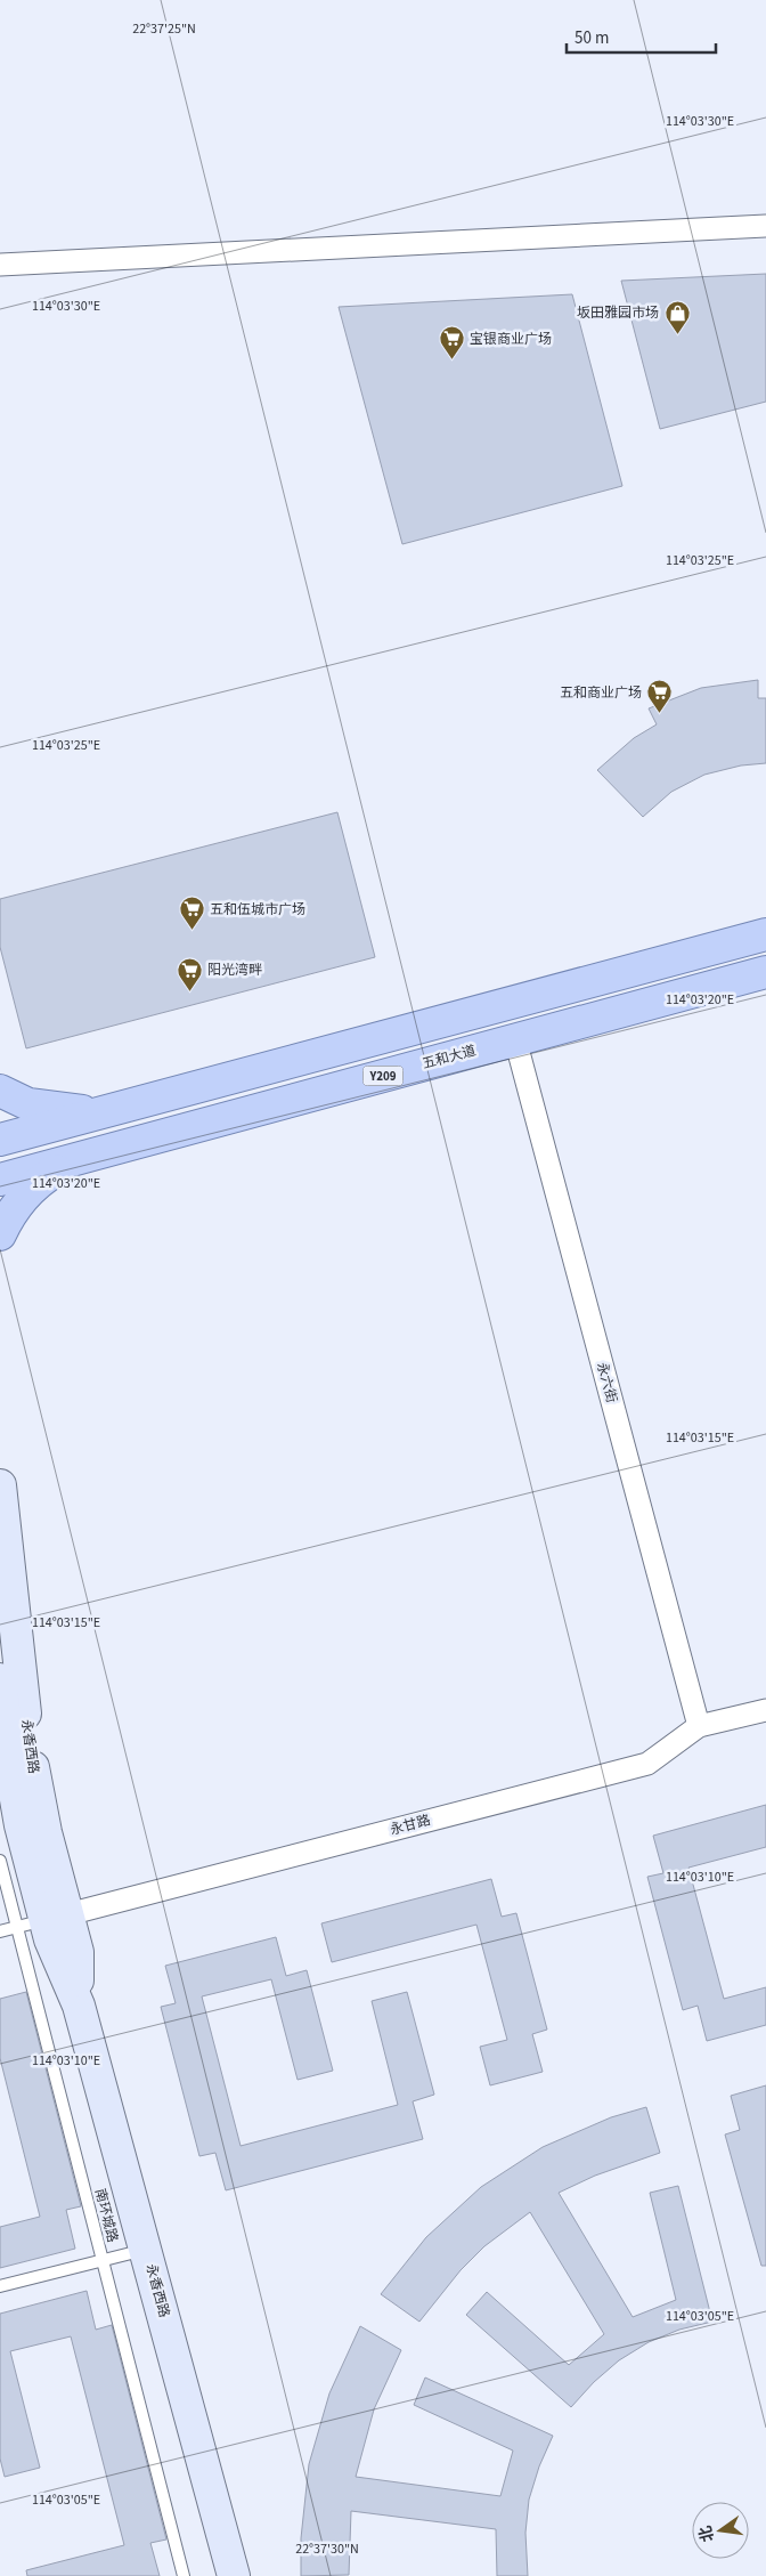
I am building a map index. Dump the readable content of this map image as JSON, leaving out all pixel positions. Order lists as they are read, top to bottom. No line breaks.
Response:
{"streets":{"main road":["五和大道","Y209","永香西路"],"street":["永六街","永甘路"],"lane":["南环城路"]},"crossings":[["五和大道","永六街"],["永六街","永甘路"],["永香西路","永甘路"],["永香西路","南环城路"],["永甘路","南环城路"]],"places":{"shop":["坂田雅园市场"],"supermarket":["宝银商业广场","五和商业广场","五和伍城市广场","阳光湾畔"]},"scale_bar":"50 m","north":"left","coordinates":["22°37'25\"N","114°03'30\"E","114°03'25\"E","114°03'20\"E","114°03'15\"E","114°03'10\"E","114°03'05\"E","22°37'30\"N"]}
